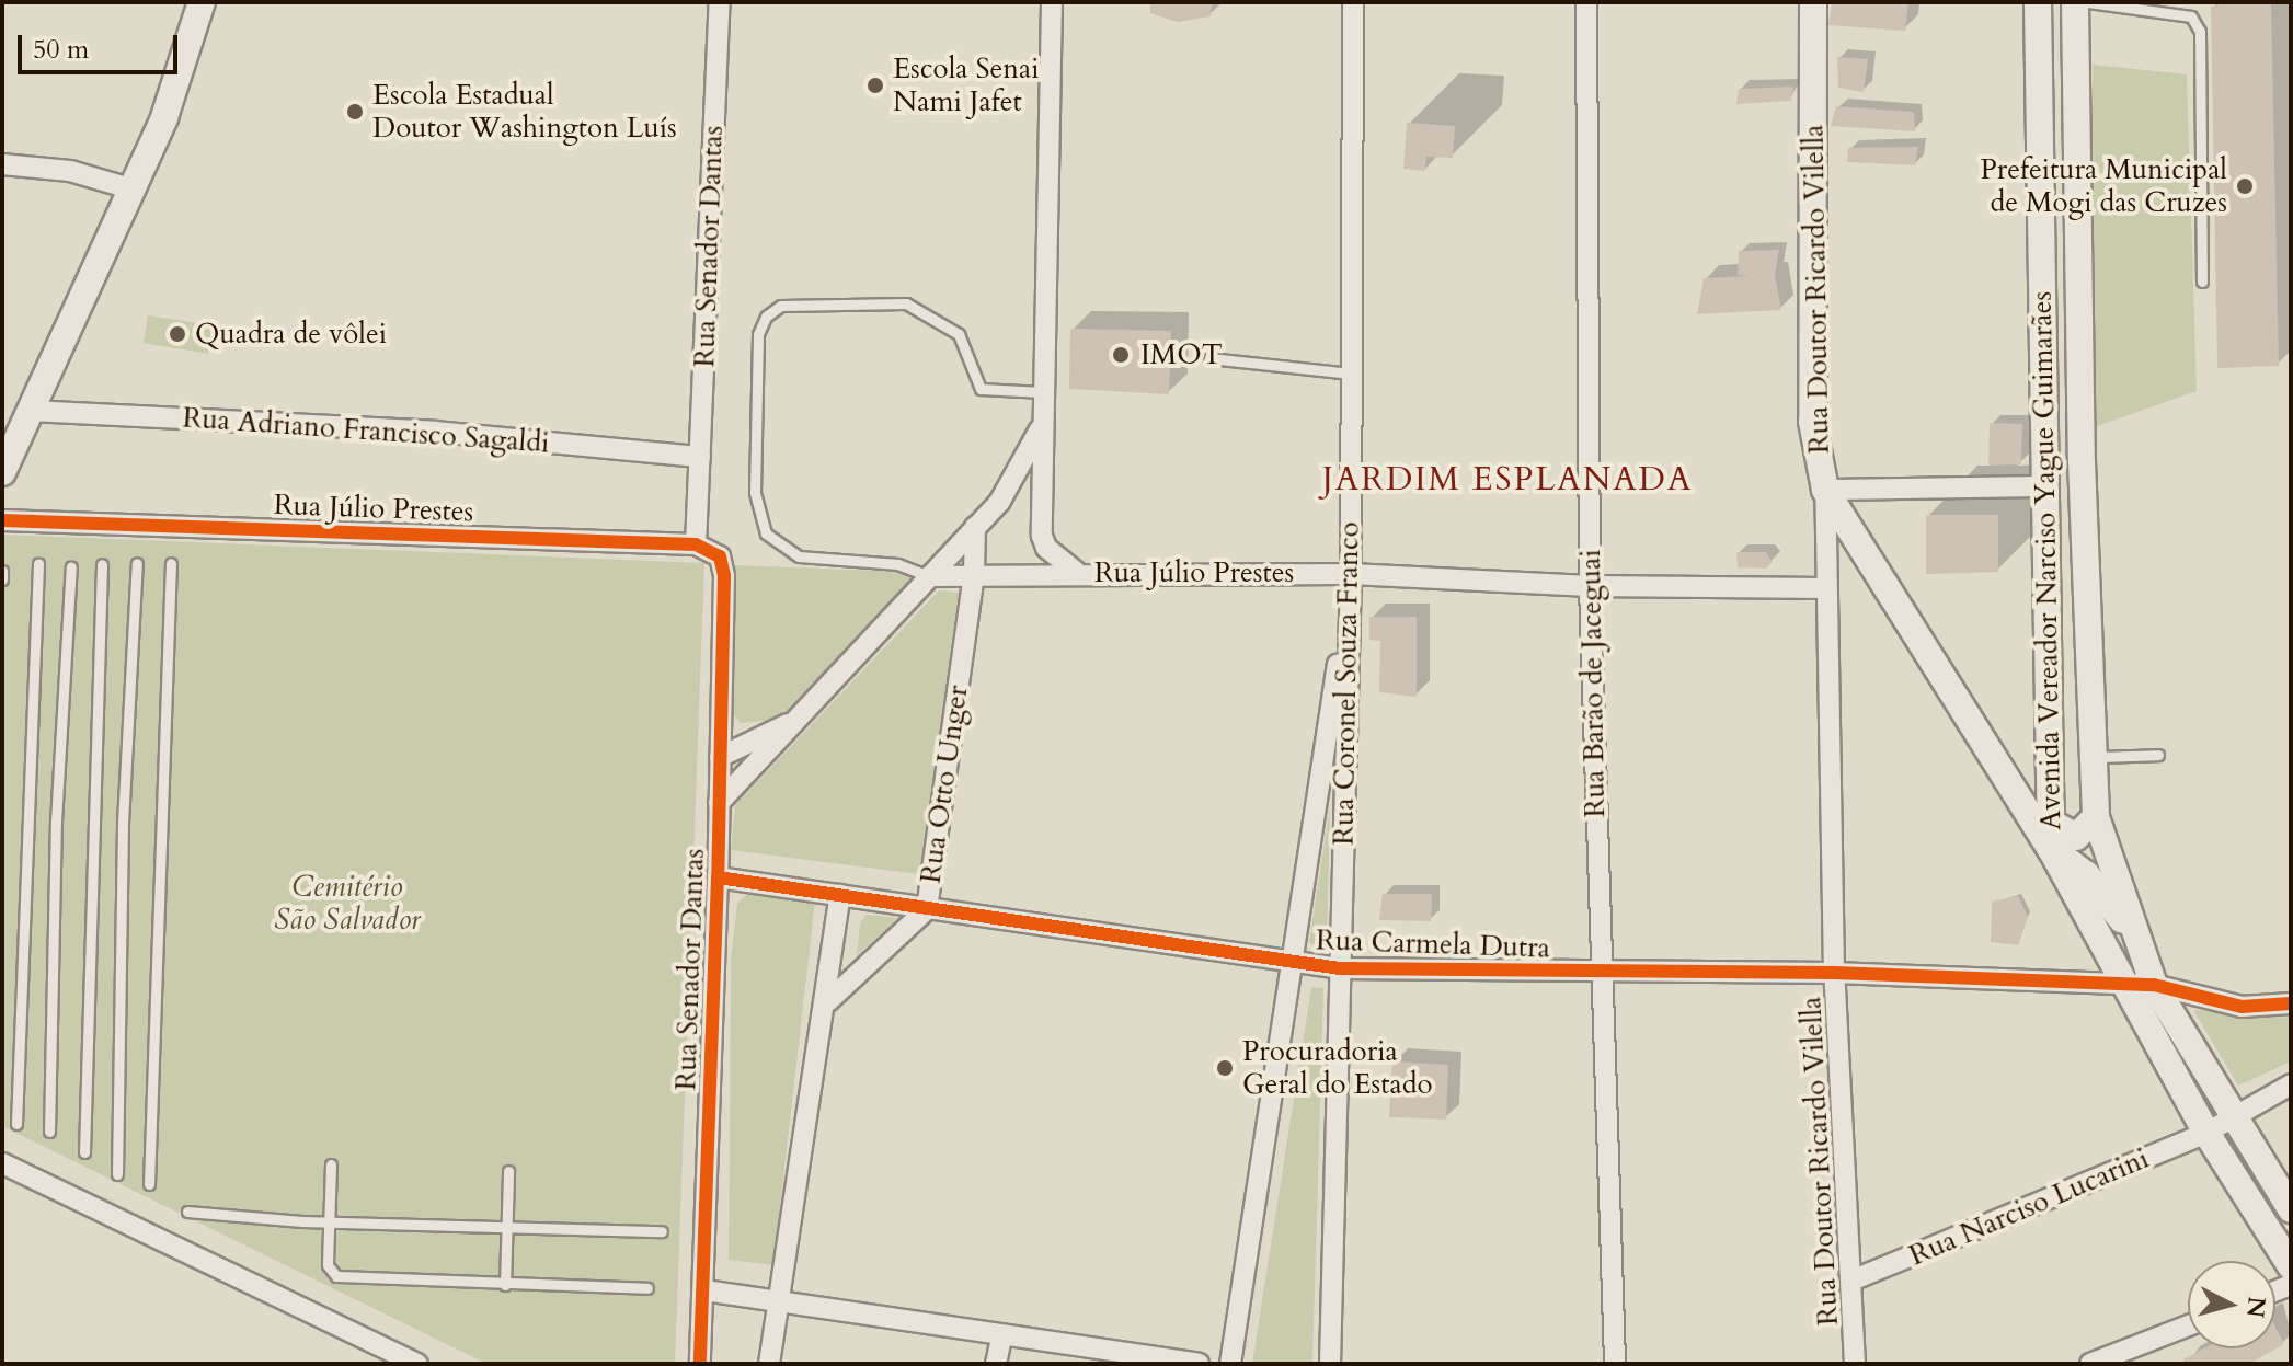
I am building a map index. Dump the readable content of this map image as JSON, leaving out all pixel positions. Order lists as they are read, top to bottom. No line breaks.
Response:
{"streets":{"main road":["Rua Doutor Ricardo Vilella","Avenida Vereador Narciso Yague Guimarães"],"street":["Rua Senador Dantas","Rua Adriano Francisco Sagaldi","Rua Júlio Prestes","Rua Coronel Souza Franco","Rua Barão de Jaceguai","Rua Otto Unger","Rua Carmela Dutra","Rua Narciso Lucarini"]},"crossings":[["Rua Senador Dantas","Rua Adriano Francisco Sagaldi"],["Rua Senador Dantas","Rua Júlio Prestes"],["Rua Senador Dantas","Rua Carmela Dutra"],["Rua Doutor Ricardo Vilella","Rua Júlio Prestes"],["Rua Doutor Ricardo Vilella","Rua Carmela Dutra"],["Rua Doutor Ricardo Vilella","Rua Narciso Lucarini"],["Rua Júlio Prestes","Rua Coronel Souza Franco"],["Rua Júlio Prestes","Rua Barão de Jaceguai"],["Rua Júlio Prestes","Rua Otto Unger"],["Avenida Vereador Narciso Yague Guimarães","Rua Carmela Dutra"],["Avenida Vereador Narciso Yague Guimarães","Rua Narciso Lucarini"],["Rua Coronel Souza Franco","Rua Carmela Dutra"],["Rua Barão de Jaceguai","Rua Carmela Dutra"],["Rua Otto Unger","Rua Carmela Dutra"]],"districts":["JARDIM ESPLANADA"],"parks":["Cemitério São Salvador"],"places":["Escola Senai Nami Jafet","Escola Estadual Doutor Washington Luís","Prefeitura Municipal de Mogi das Cruzes","Quadra de vôlei","IMOT","Procuradoria Geral do Estado"],"scale_bar":"50 m","north":"right"}
